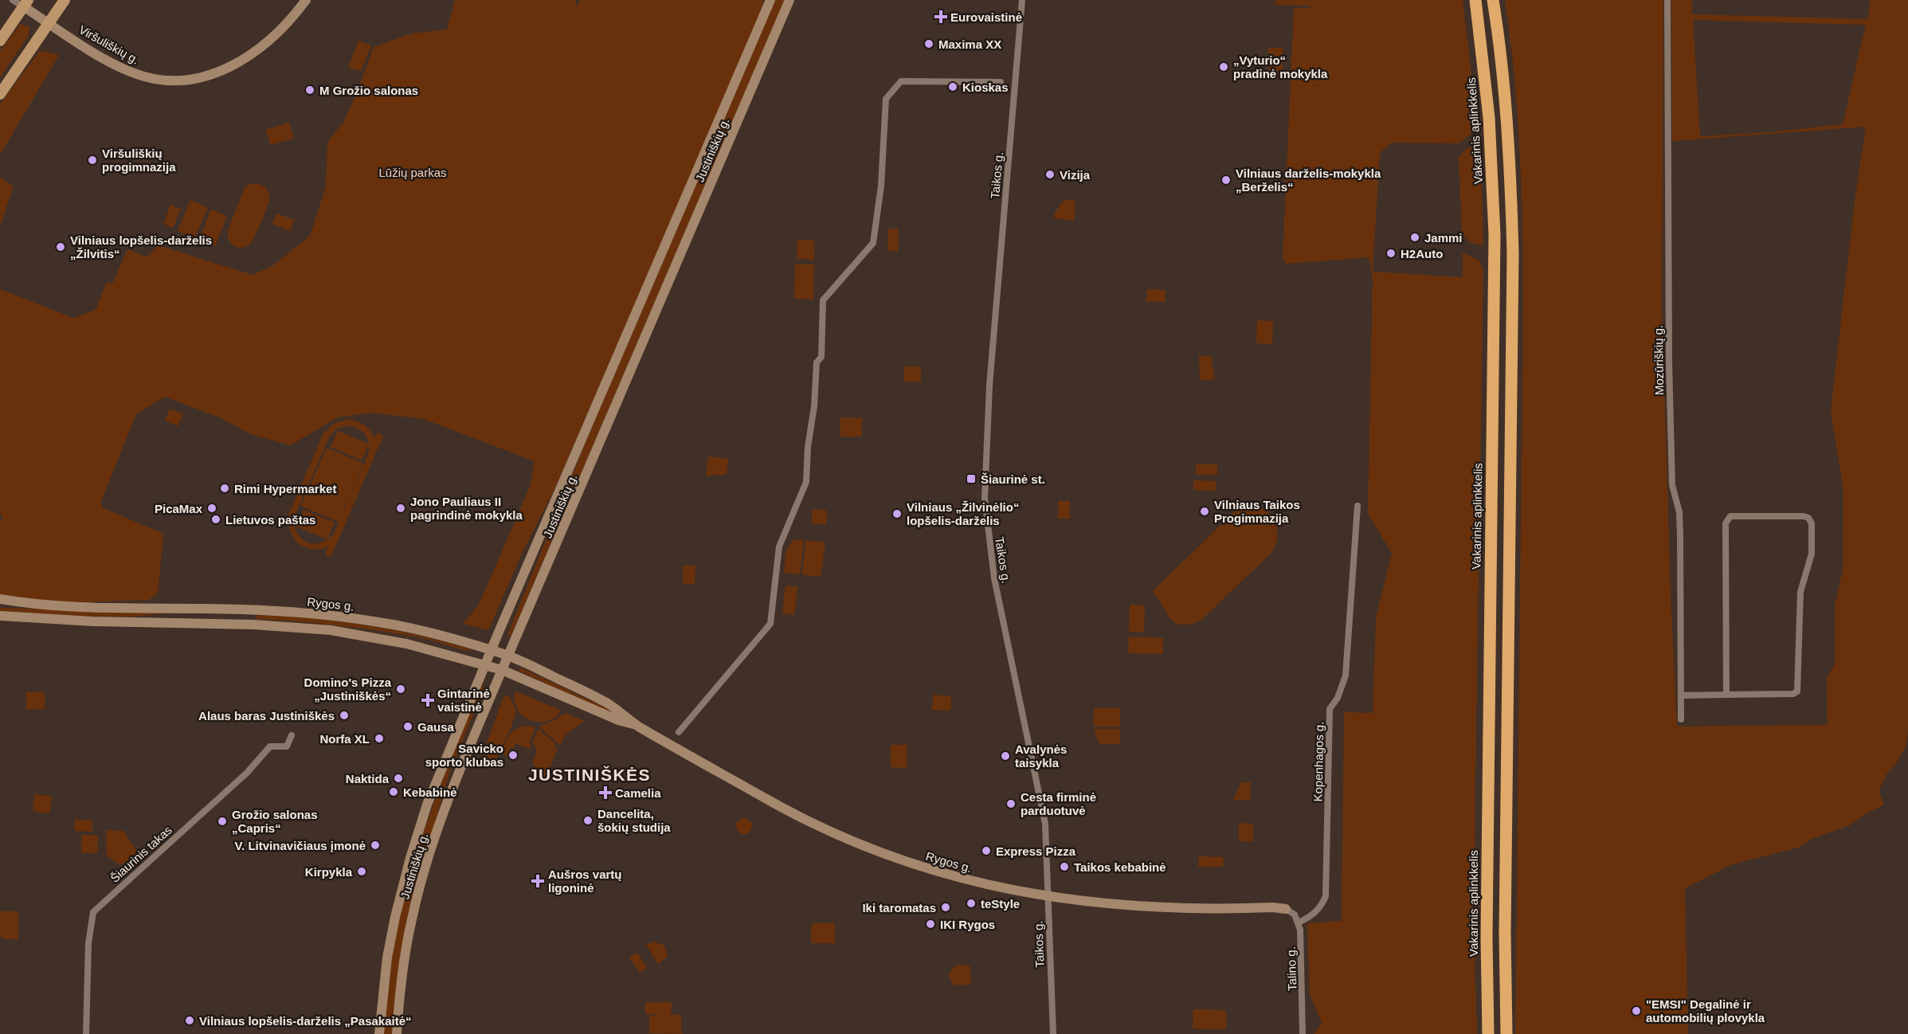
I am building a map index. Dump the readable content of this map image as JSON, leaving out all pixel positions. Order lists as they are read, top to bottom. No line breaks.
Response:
{"streets":{"highway":["Vakarinis aplinkkelis"],"main road":["Viršuliškių g.","Justiniškių g.","Rygos g."],"street":["Taikos g.","Mozūriškių g.","Kopenhagos g.","Šiaurinis takas","Talino g."]},"crossings":[["Justiniškių g.","Rygos g."],["Taikos g.","Rygos g."],["Kopenhagos g.","Talino g."]],"districts":["JUSTINIŠKĖS"],"parks":["Lūžių parkas"],"places":{"health":["Eurovaistinė","Gintarinė vaistinė","Camelia","Aušros vartų ligoninė"],"other":["Maxima XX","„Vyturio“ pradinė mokykla","Kioskas","M Grožio salonas","Viršuliškių progimnazija","Vizija","Vilniaus darželis-mokykla „Berželis“","Jammi","Vilniaus lopšelis-darželis „Žilvitis“","H2Auto","Rimi Hypermarket","PicaMax","Jono Pauliaus II pagrindinė mokykla","Vilniaus Taikos Progimnazija","Vilniaus „Žilvinėlio“ lopšelis-darželis","Lietuvos paštas","Domino's Pizza „Justiniškės“","Alaus baras Justiniškės","Gausa","Norfa XL","Savicko sporto klubas","Avalynės taisykla","Naktida","Kebabinė","Cesta firminė parduotuvė","Dancelita, šokių studija","Grožio salonas „Capris“","V. Litvinavičiaus įmonė","Express Pizza","Taikos kebabinė","Kirpykla","teStyle","Iki taromatas","IKI Rygos","\"EMSI\" Degalinė ir automobilių plovykla","Vilniaus lopšelis-darželis „Pasakaitė“"],"transit":["Šiaurinė st."]}}
